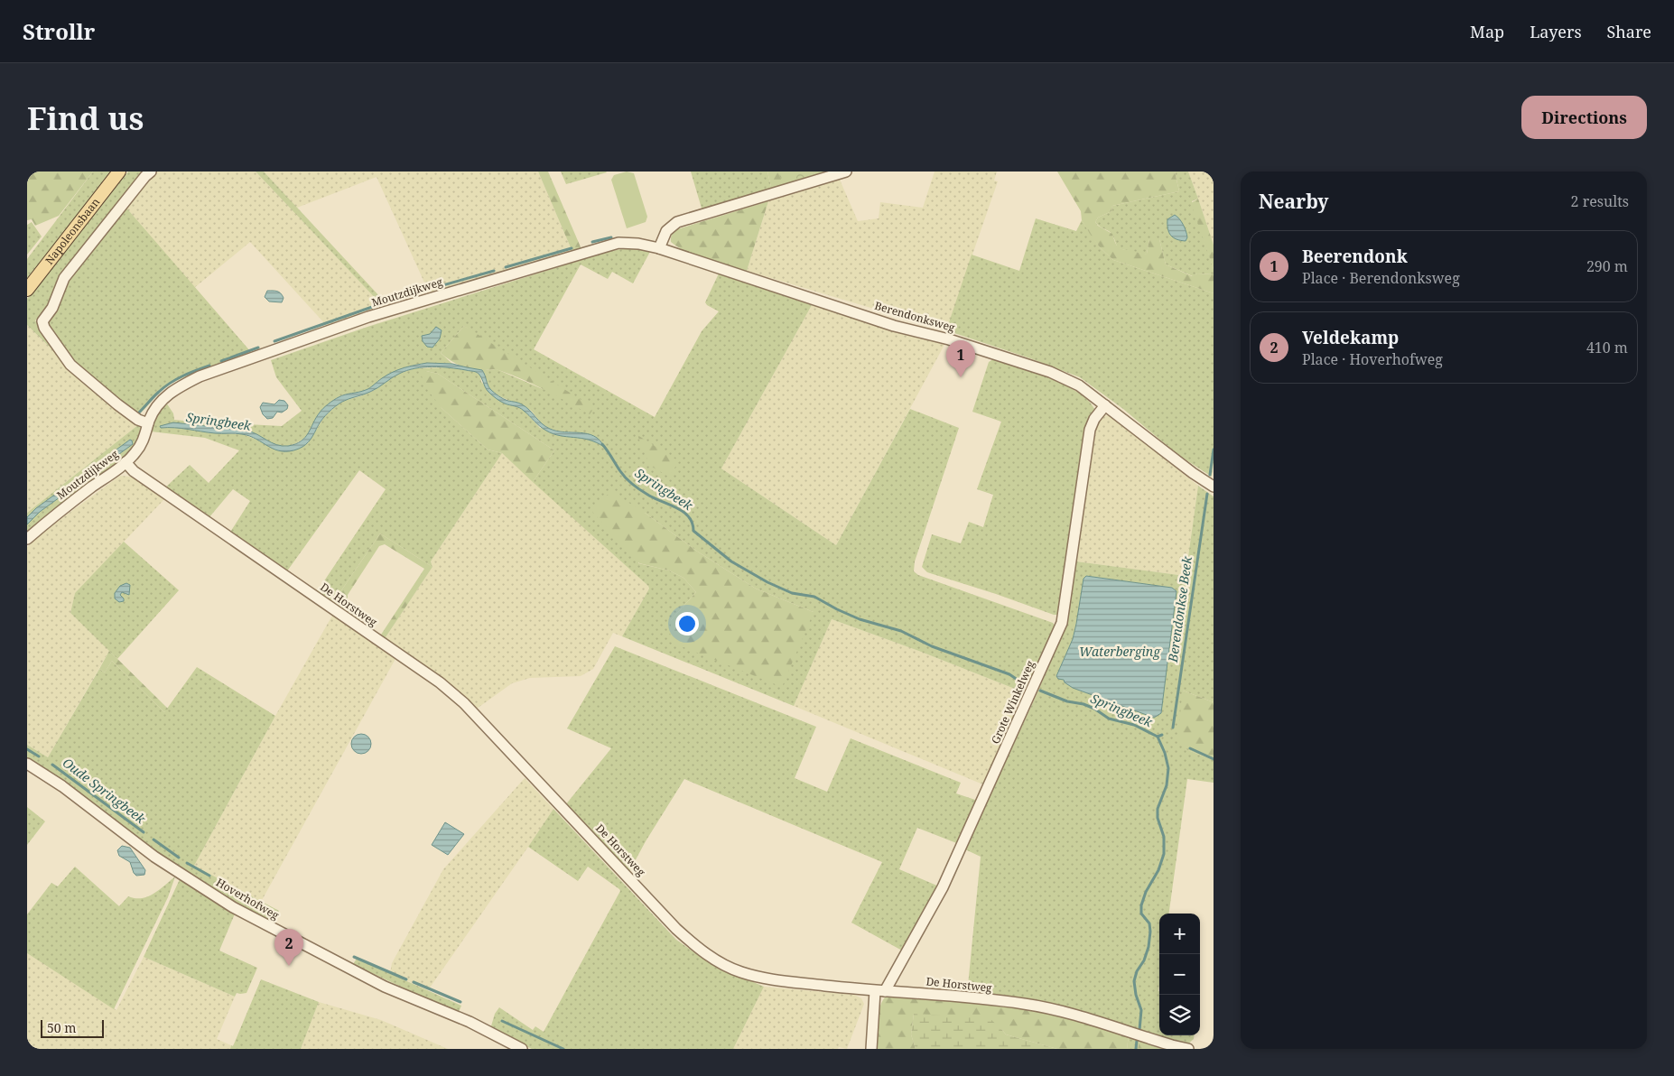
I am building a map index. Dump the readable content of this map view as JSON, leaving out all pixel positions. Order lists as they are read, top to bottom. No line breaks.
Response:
{"streets":{"main road":["Napoleonsbaan"],"street":["Moutzdijkweg","Berendonksweg","De Horstweg","Grote Winkelweg","Hoverhofweg"]},"crossings":[["Moutzdijkweg","Berendonksweg"],["Moutzdijkweg","De Horstweg"],["Berendonksweg","Grote Winkelweg"],["De Horstweg","Grote Winkelweg"]],"water":["Springbeek","Berendonkse Beek","Waterberging","Oude Springbeek"],"scale_bar":"50 m","page":{"header":"Strollr","nav":["Map","Layers","Share"],"buttons":"Directions","title":"Find us","heading":["Nearby","2 results"],"list":[{"mark":"1","name":"Beerendonk","note":"Place · Berendonksweg","value":"290 m"},{"mark":"2","name":"Veldekamp","note":"Place · Hoverhofweg","value":"410 m"}],"pins":["1","2"],"map_buttons":["+","−"],"scale":"50 m"}}
